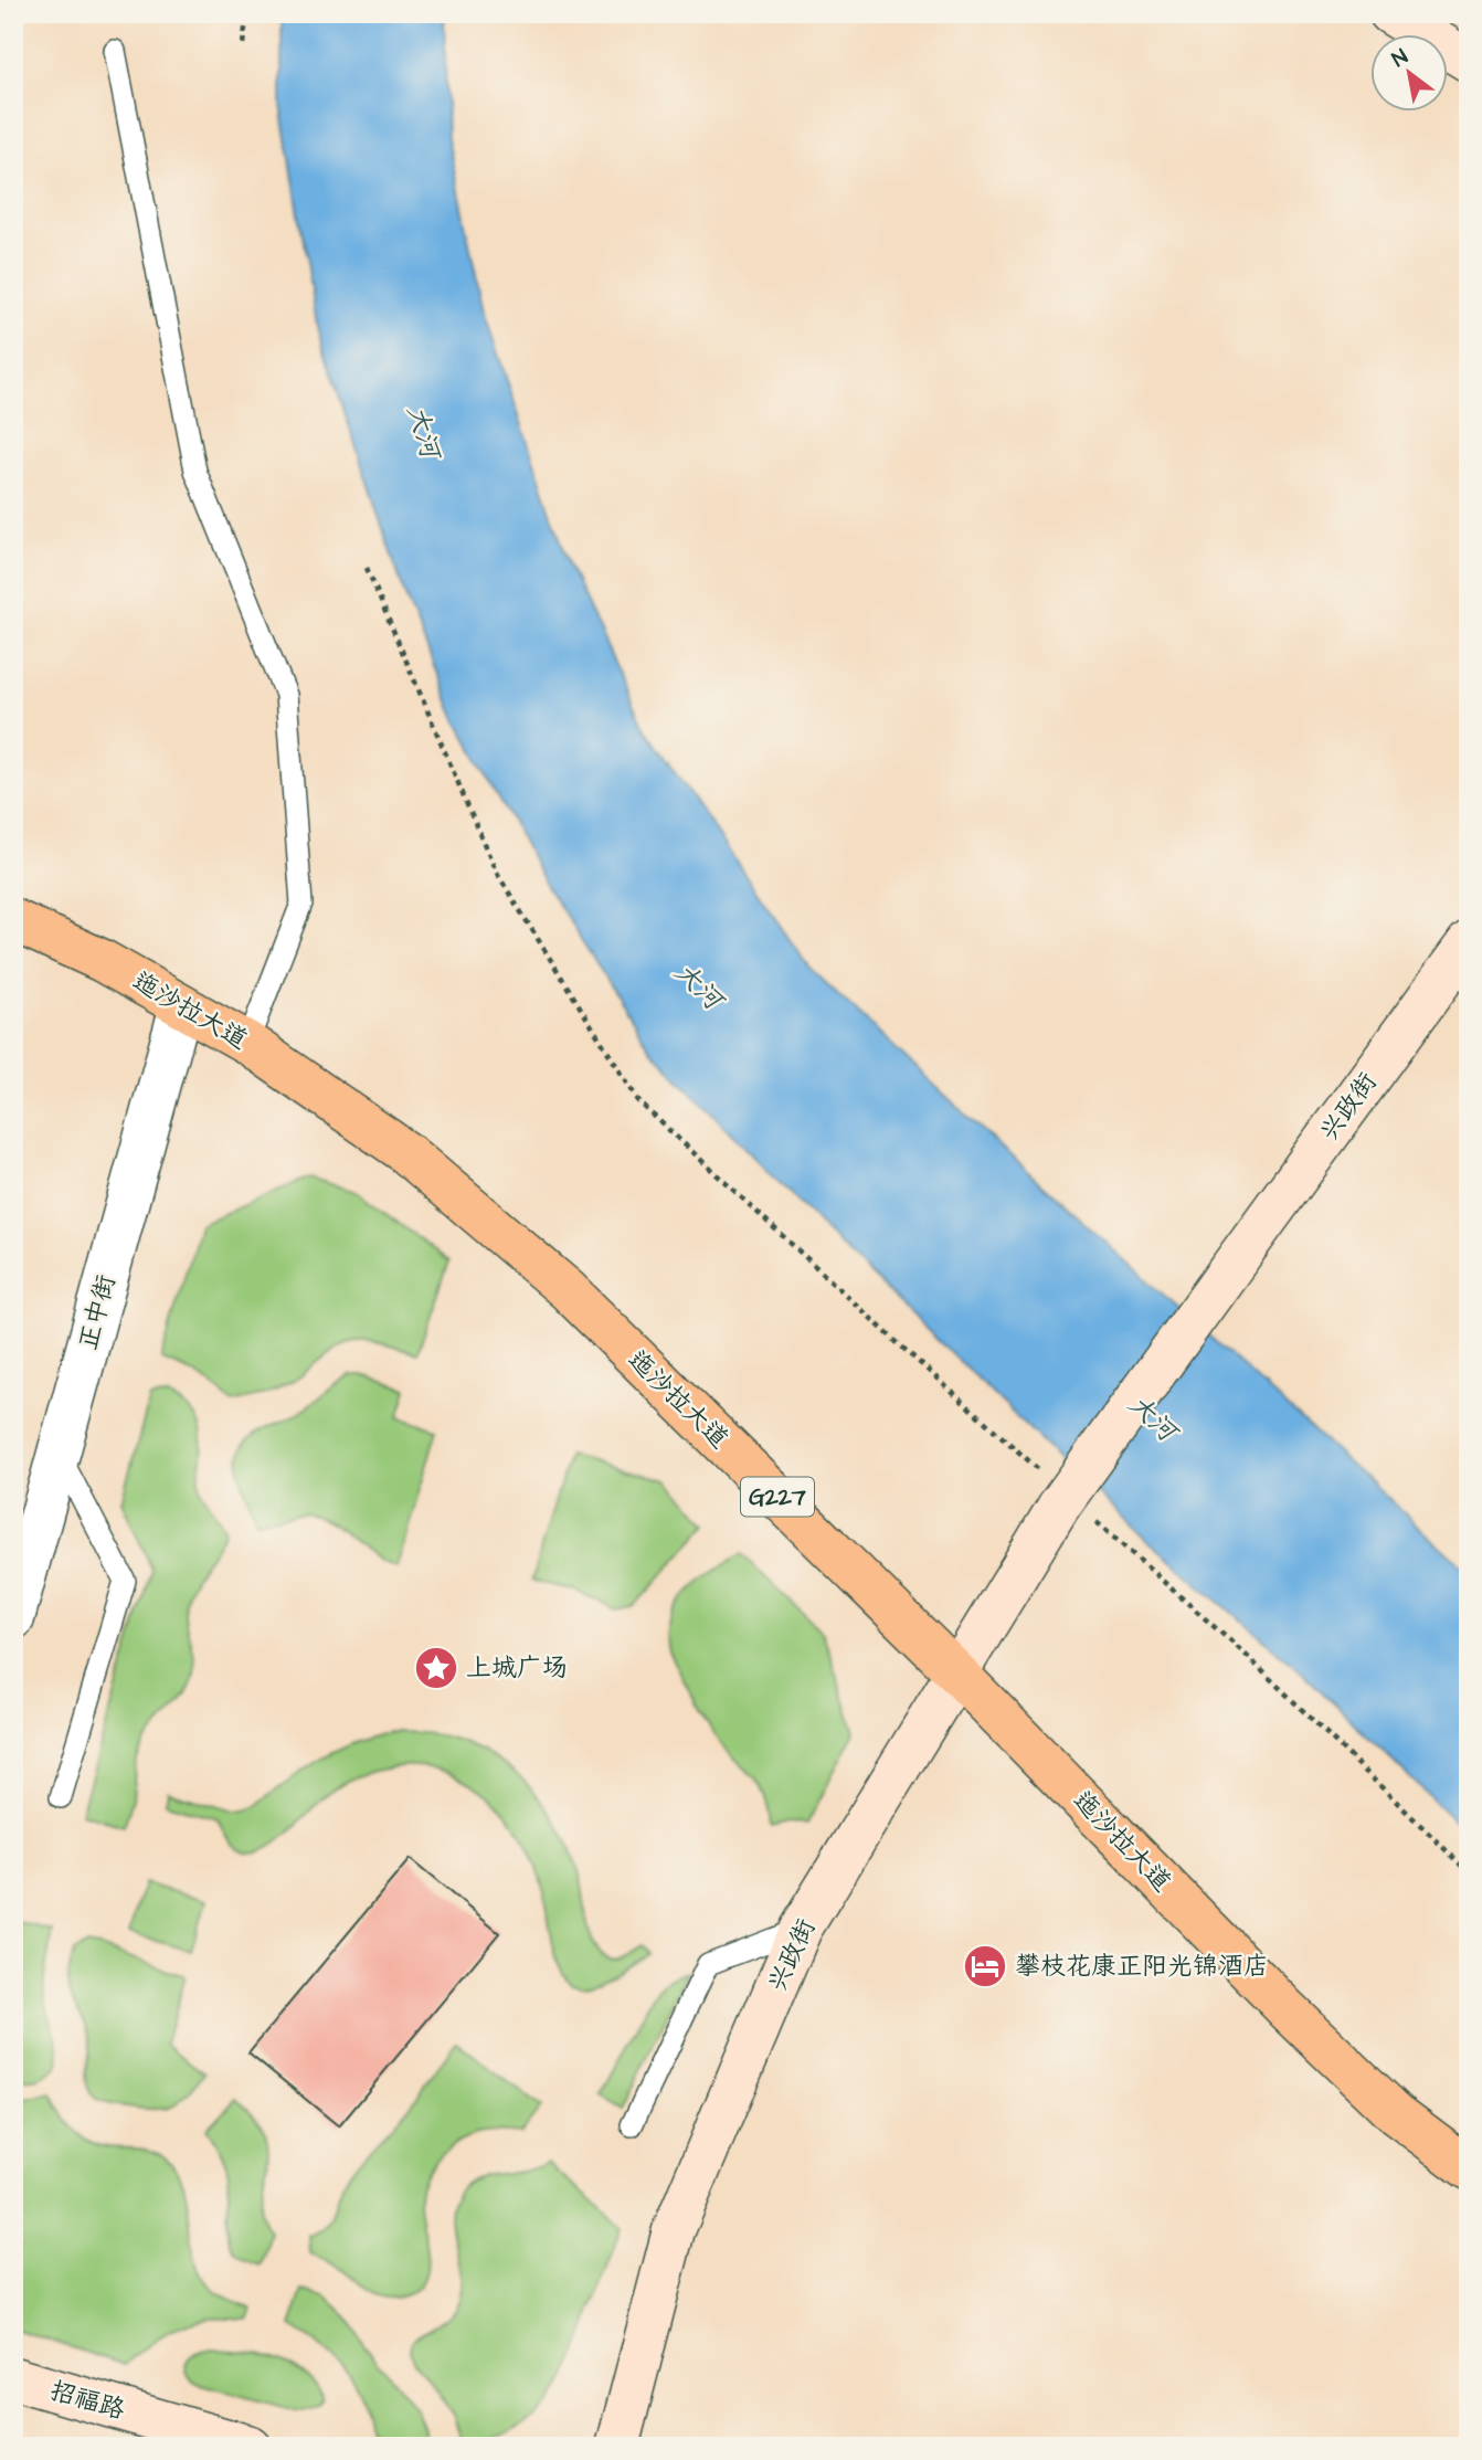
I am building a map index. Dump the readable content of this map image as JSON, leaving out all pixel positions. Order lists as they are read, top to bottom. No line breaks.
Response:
{"streets":{"highway":["迤沙拉大道","G227"],"street":["兴政街","正中街","招福路"]},"crossings":[["迤沙拉大道","兴政街"],["迤沙拉大道","正中街"]],"water":["大河"],"places":{"place":["上城广场"],"hotel":["攀枝花康正阳光锦酒店"]},"north":"top left"}
